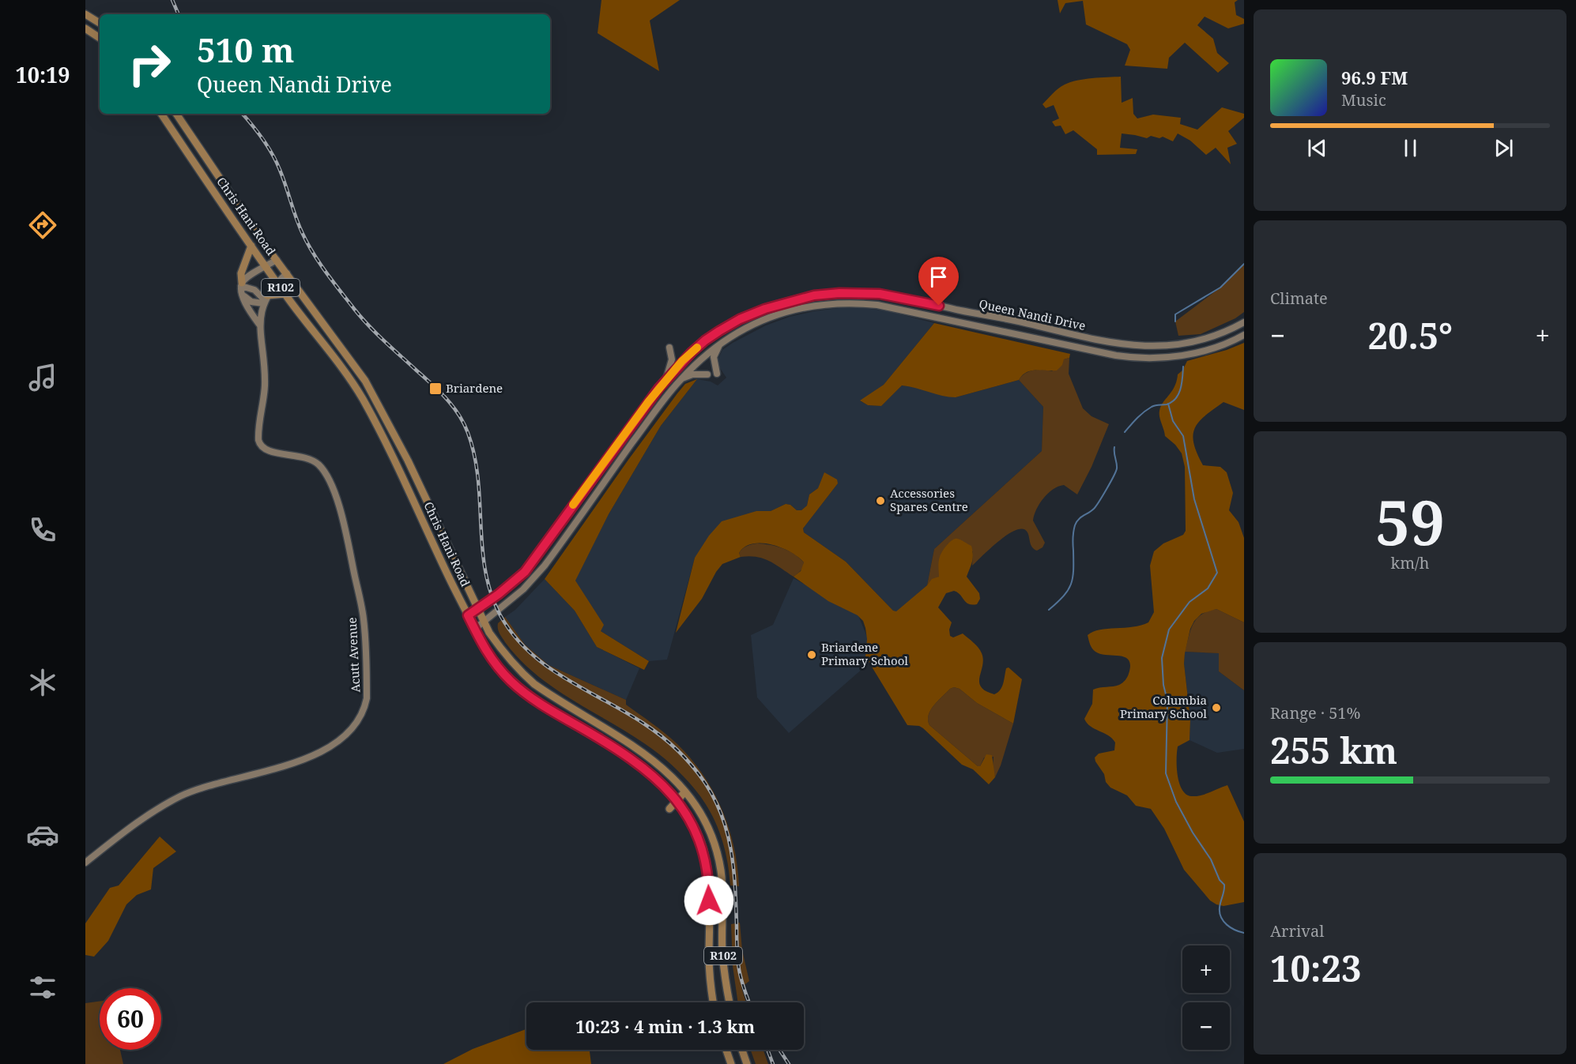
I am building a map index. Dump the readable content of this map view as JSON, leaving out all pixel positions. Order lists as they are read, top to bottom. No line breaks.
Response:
{"streets":{"main road":["Chris Hani Road","R102","Queen Nandi Drive","Acutt Avenue"]},"crossings":[["Chris Hani Road","Queen Nandi Drive"],["Chris Hani Road","Acutt Avenue"]],"places":{"transit":["Briardene"],"other":["Accessories Spares Centre","Briardene Primary School","Columbia Primary School"]},"page":{"tabs":"10:19","turn":["510 m","Queen Nandi Drive"],"song":["96.9 FM","Music"],"tile":["Climate",["59","km/h"],["Range · 51%","255 km"],["Arrival","10:23"]],"heat":["−","20.5°","+"],"map_buttons":["+","−"],"limit":"60","trip":"10:23 · 4 min · 1.3 km"}}
